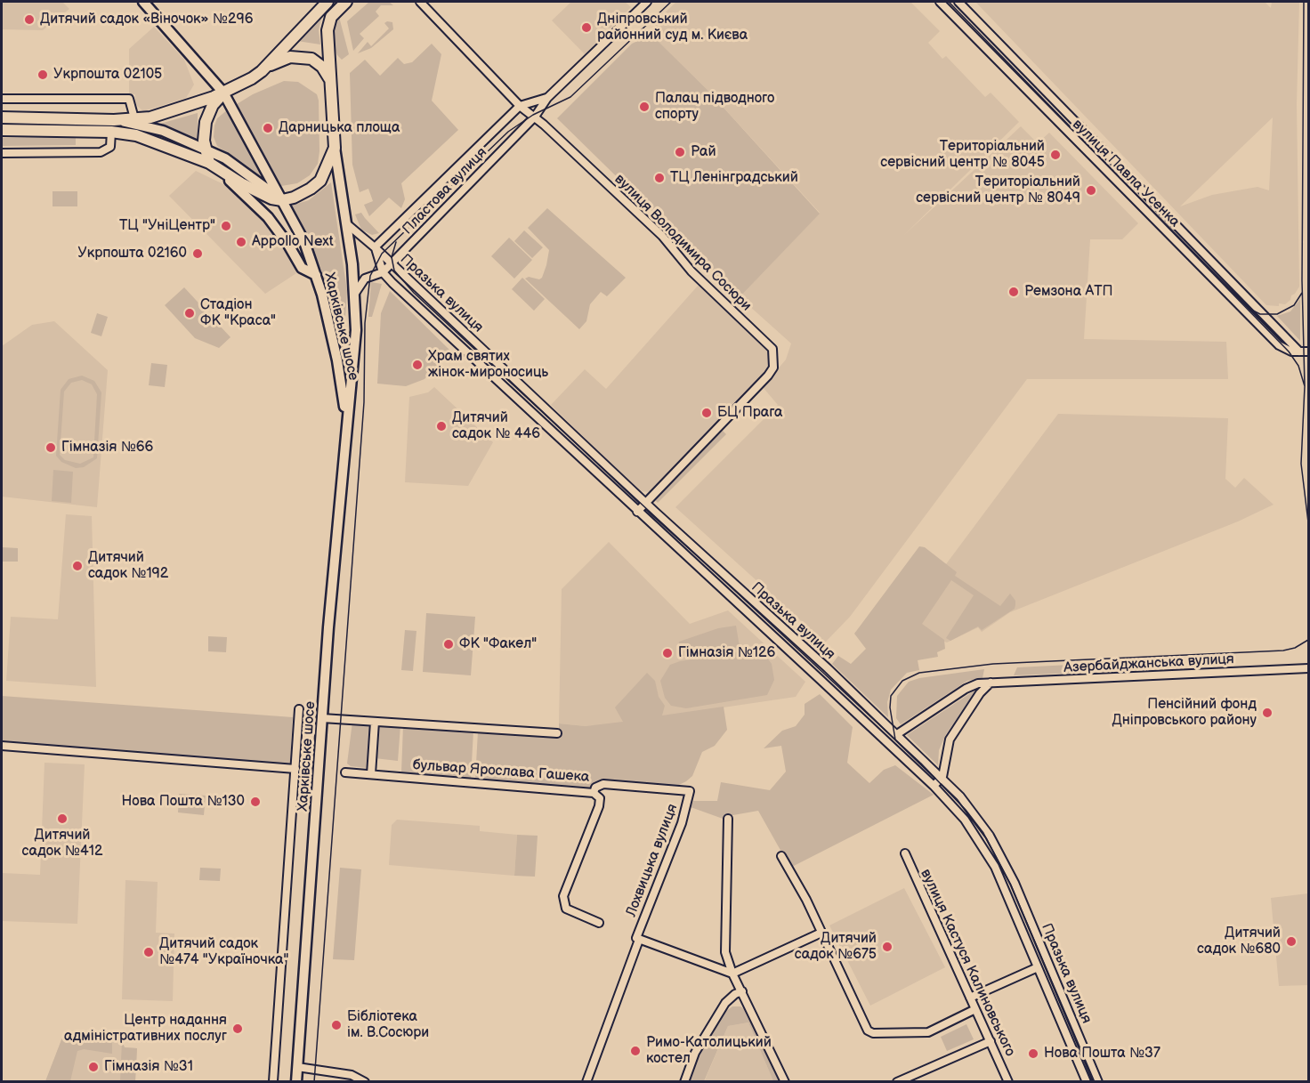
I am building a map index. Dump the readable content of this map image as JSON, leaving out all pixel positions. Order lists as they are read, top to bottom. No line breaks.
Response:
{"streets":{"main road":["Харківське шосе"],"street":["вулиця Павла Усенка","Пластова вулиця","вулиця Володимира Сосюри","Празька вулиця","Азербайджанська вулиця","бульвар Ярослава Гашека","Лохвицька вулиця","вулиця Кастуся Калиновського"]},"crossings":[["Пластова вулиця","вулиця Володимира Сосюри"],["Пластова вулиця","Празька вулиця"],["Пластова вулиця","Харківське шосе"],["вулиця Володимира Сосюри","Празька вулиця"],["Празька вулиця","Харківське шосе"],["Празька вулиця","Азербайджанська вулиця"],["бульвар Ярослава Гашека","Лохвицька вулиця"]],"places":["Дитячий садок «Віночок» №296","Дніпровський районний суд м. Києва","Укрпошта 02105","Палац підводного спорту","Дарницька площа","Рай","Територіальний сервісний центр № 8045","ТЦ Ленінградський","Територіальний сервісний центр № 8049","ТЦ \"УніЦентр\"","Appollo Next","Укрпошта 02160","Ремзона АТП","Стадіон ФК \"Краса\"","Храм святих жінок-мироносиць","БЦ Прага","Дитячий садок № 446","Гімназія №66","Дитячий садок №192","ФК \"Факел\"","Гімназія №126","Пенсійний фонд Дніпровського району","Нова Пошта №130","Дитячий садок №412","Дитячий садок №680","Дитячий садок №675","Дитячий садок №474 \"Україночка\"","Бібліотека ім. В.Сосюри","Центр надання адміністративних послуг","Римо-Католицький костел","Нова Пошта №37","Гімназія №31"]}
